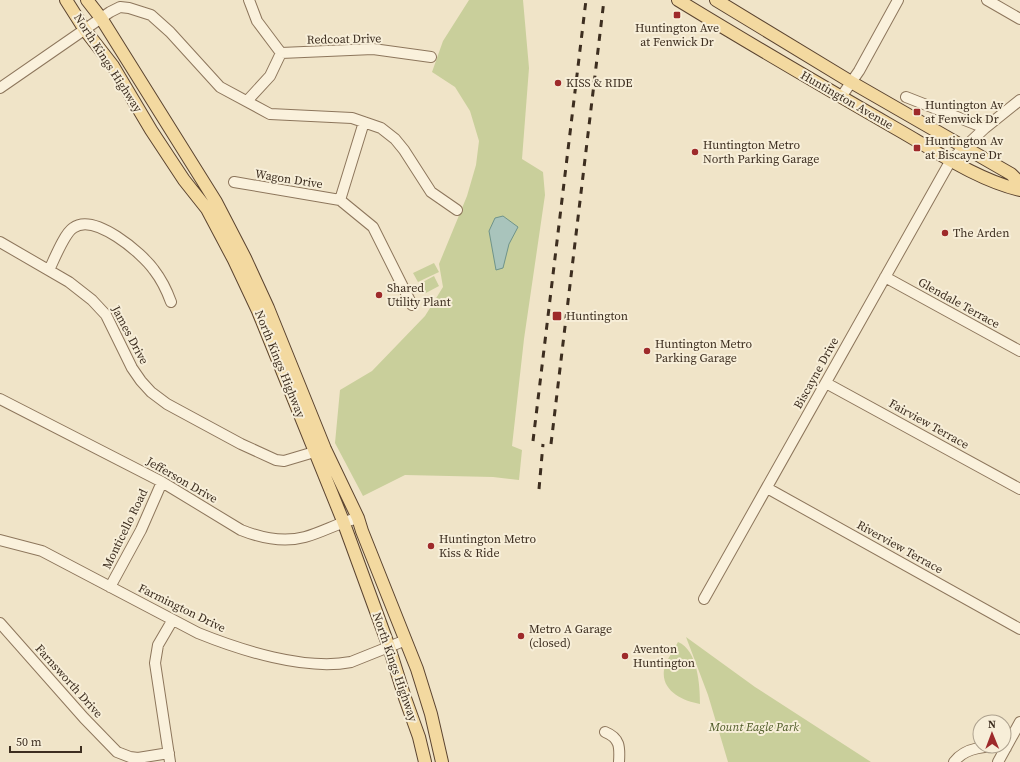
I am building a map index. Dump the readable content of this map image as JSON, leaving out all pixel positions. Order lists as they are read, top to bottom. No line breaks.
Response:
{"streets":{"main road":["North Kings Highway","Huntington Avenue"],"street":["Redcoat Drive","Wagon Drive","Glendale Terrace","James Drive","Biscayne Drive","Fairview Terrace","Jefferson Drive","Monticello Road","Riverview Terrace","Farmington Drive","Farnsworth Drive"]},"crossings":[["North Kings Highway","James Drive"],["North Kings Highway","Jefferson Drive"],["North Kings Highway","Farmington Drive"],["Huntington Avenue","Biscayne Drive"],["Glendale Terrace","Biscayne Drive"],["Biscayne Drive","Fairview Terrace"],["Biscayne Drive","Riverview Terrace"],["Jefferson Drive","Monticello Road"],["Monticello Road","Farmington Drive"]],"parks":["Mount Eagle Park"],"places":{"transit":["Huntington Ave at Fenwick Dr","Huntington Av at Fenwick Dr","Huntington Av at Biscayne Dr","Huntington"],"other":["KISS & RIDE","Huntington Metro North Parking Garage","The Arden","Shared Utility Plant","Huntington Metro Parking Garage","Huntington Metro Kiss & Ride","Metro A Garage (closed)","Aventon Huntington"]},"scale_bar":"50 m","north":"top"}
